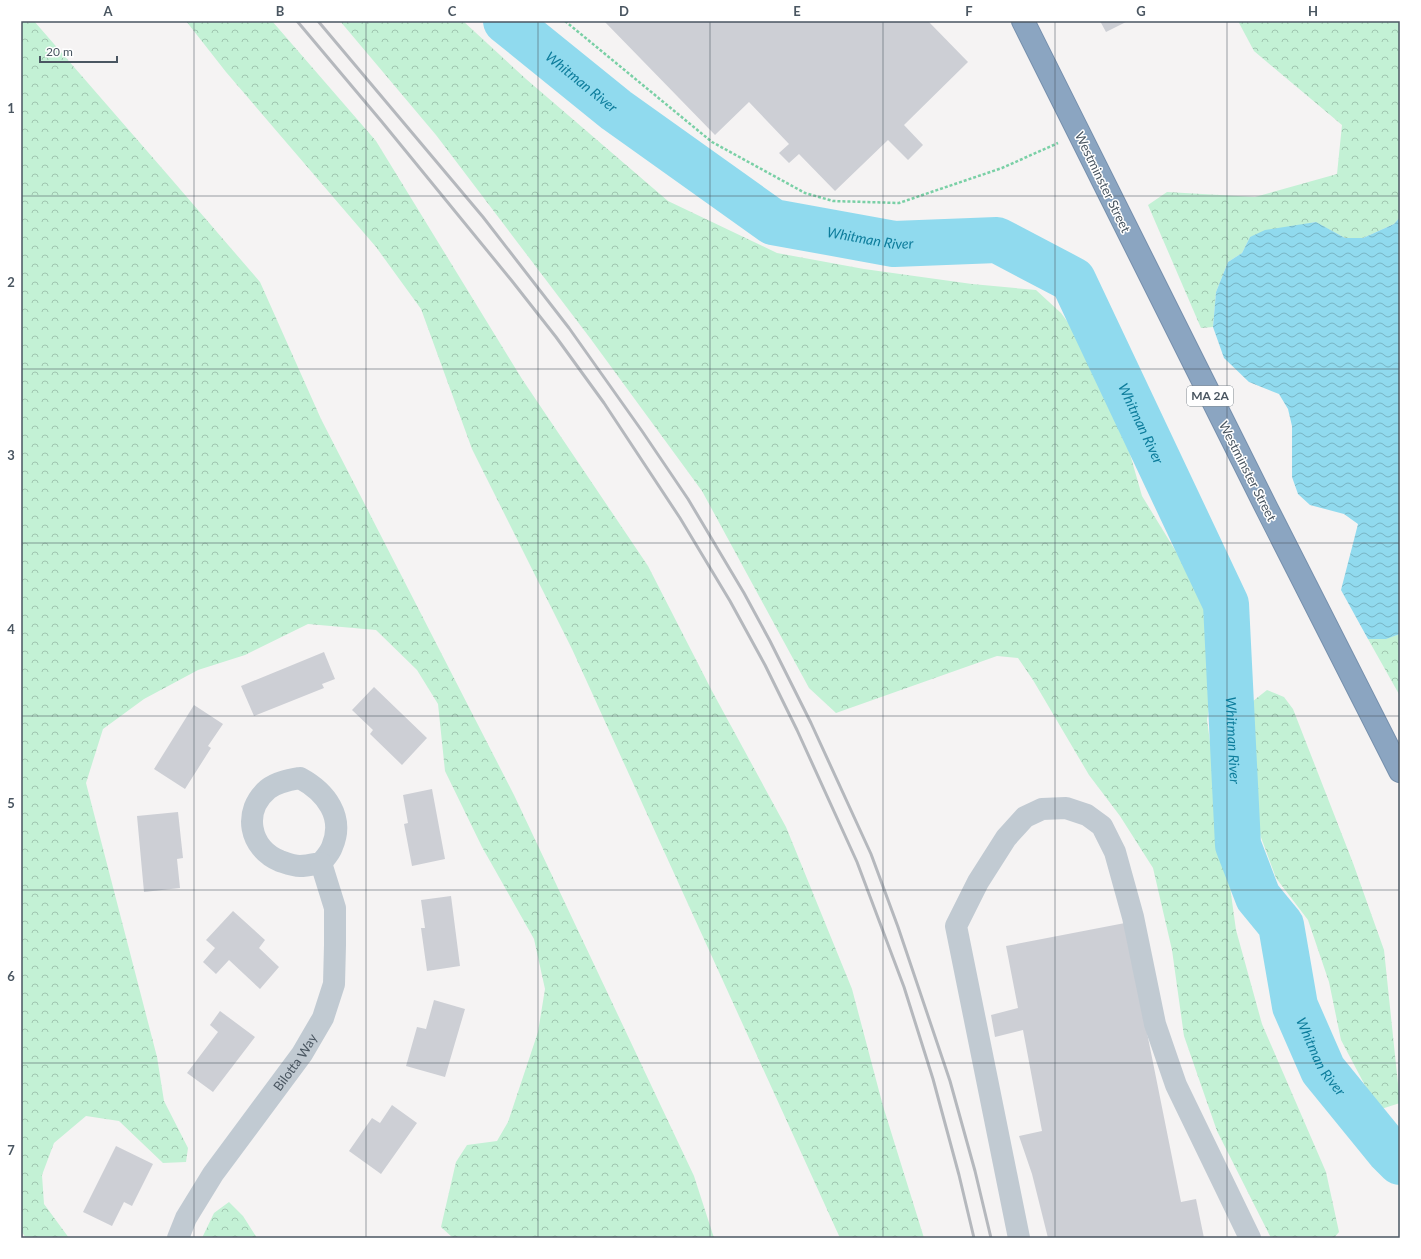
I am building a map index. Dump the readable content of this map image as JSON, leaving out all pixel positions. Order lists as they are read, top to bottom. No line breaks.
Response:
{"streets":{"highway":["Westminster Street","MA 2A"],"street":["Bilotta Way"]},"water":["Whitman River"],"scale_bar":"20 m","grid":{"columns":["A","B","C","D","E","F","G","H"],"rows":["1","2","3","4","5","6","7"]}}
